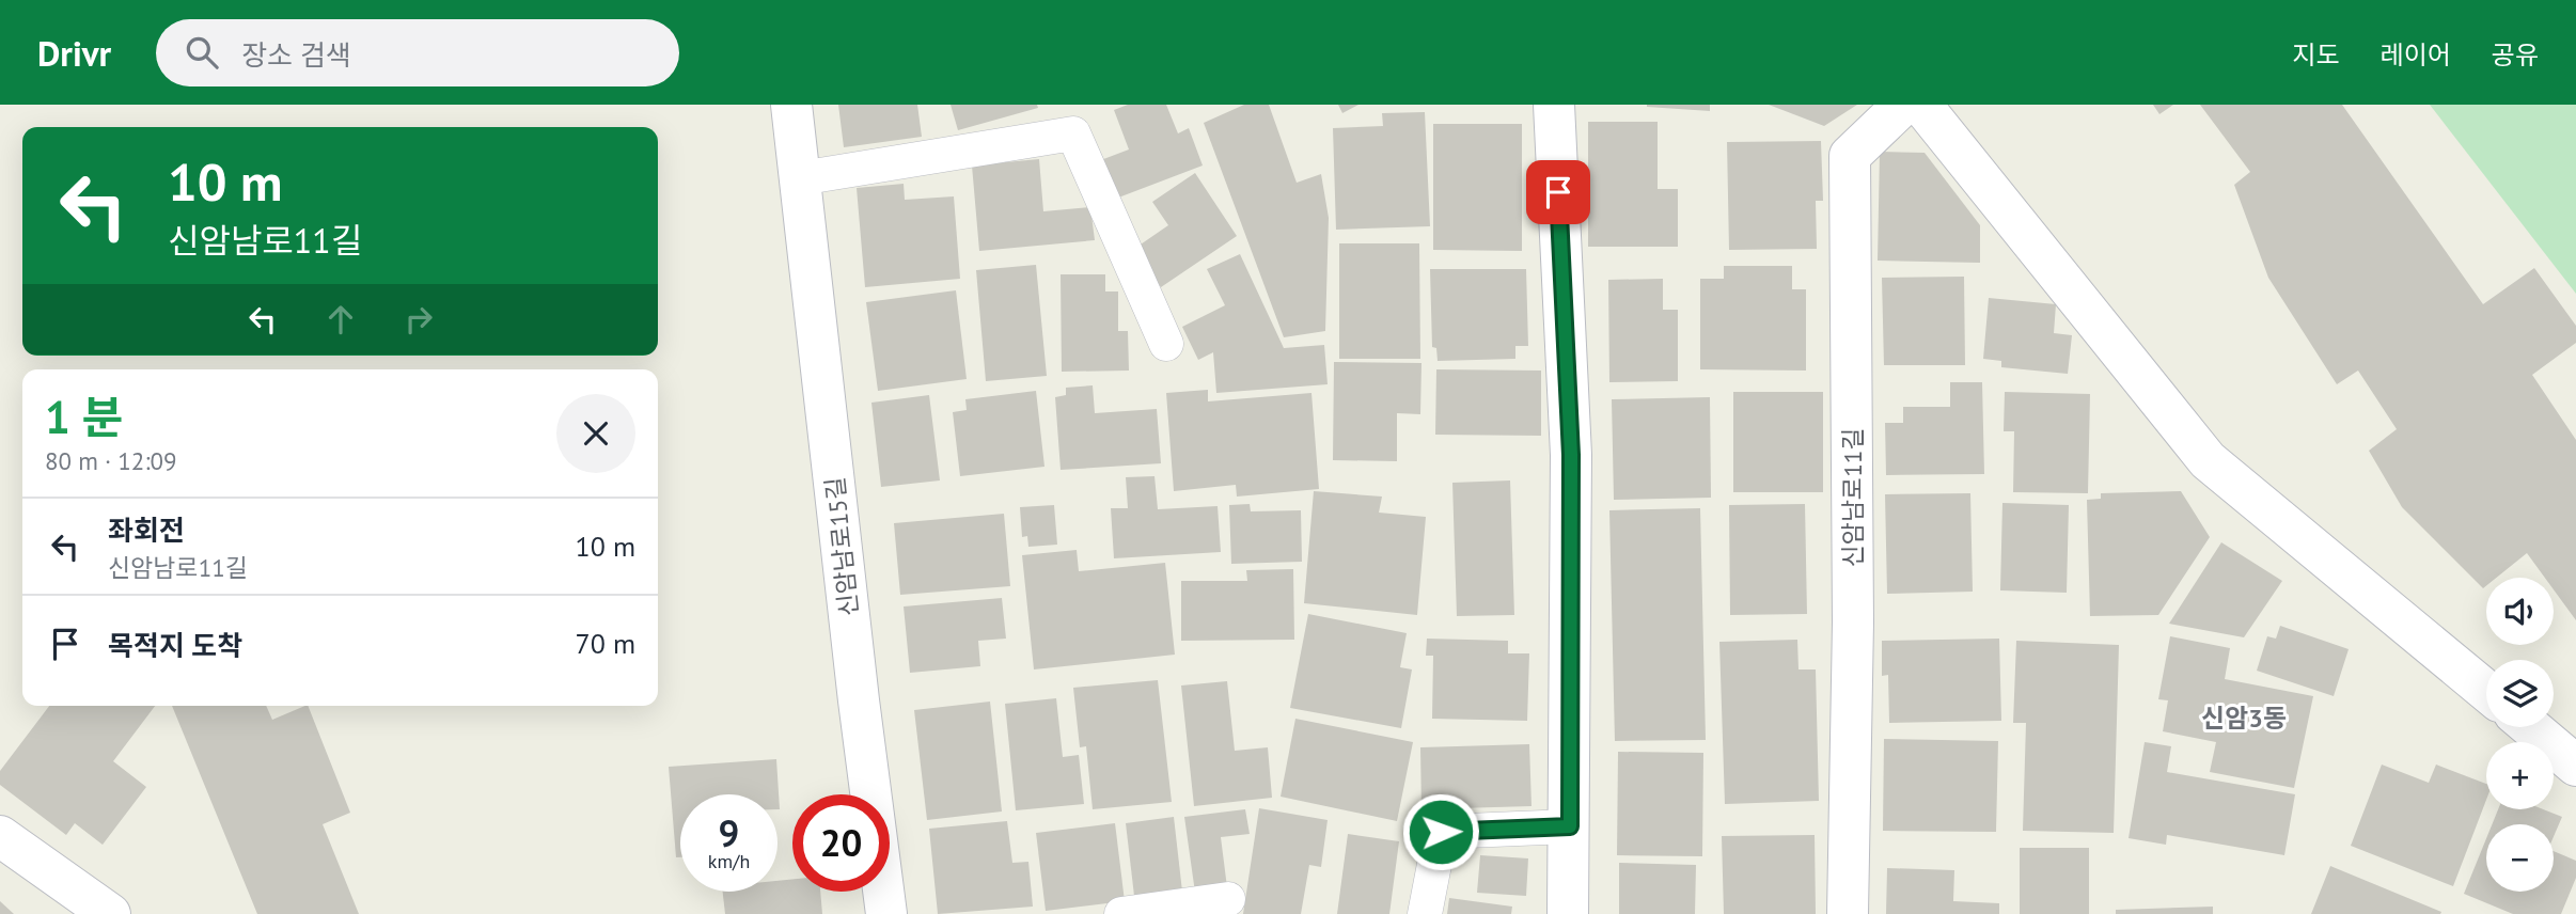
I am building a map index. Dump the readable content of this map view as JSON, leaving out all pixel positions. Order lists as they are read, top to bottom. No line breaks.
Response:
{"streets":{"street":["신암남로11길","신암남로15길"]},"districts":["신암3동"],"page":{"header":"Drivr","search":"장소 검색","nav":["지도","레이어","공유"],"turn":["10 m","신암남로11길"],"heading":["1 분","80 m · 12:09"],"list":[{"name":"좌회전","note":"신암남로11길","value":"10 m"},{"name":"목적지 도착","value":"70 m"}],"map_buttons":["+","−"],"speed":"9 km/h","limit":"20"}}
